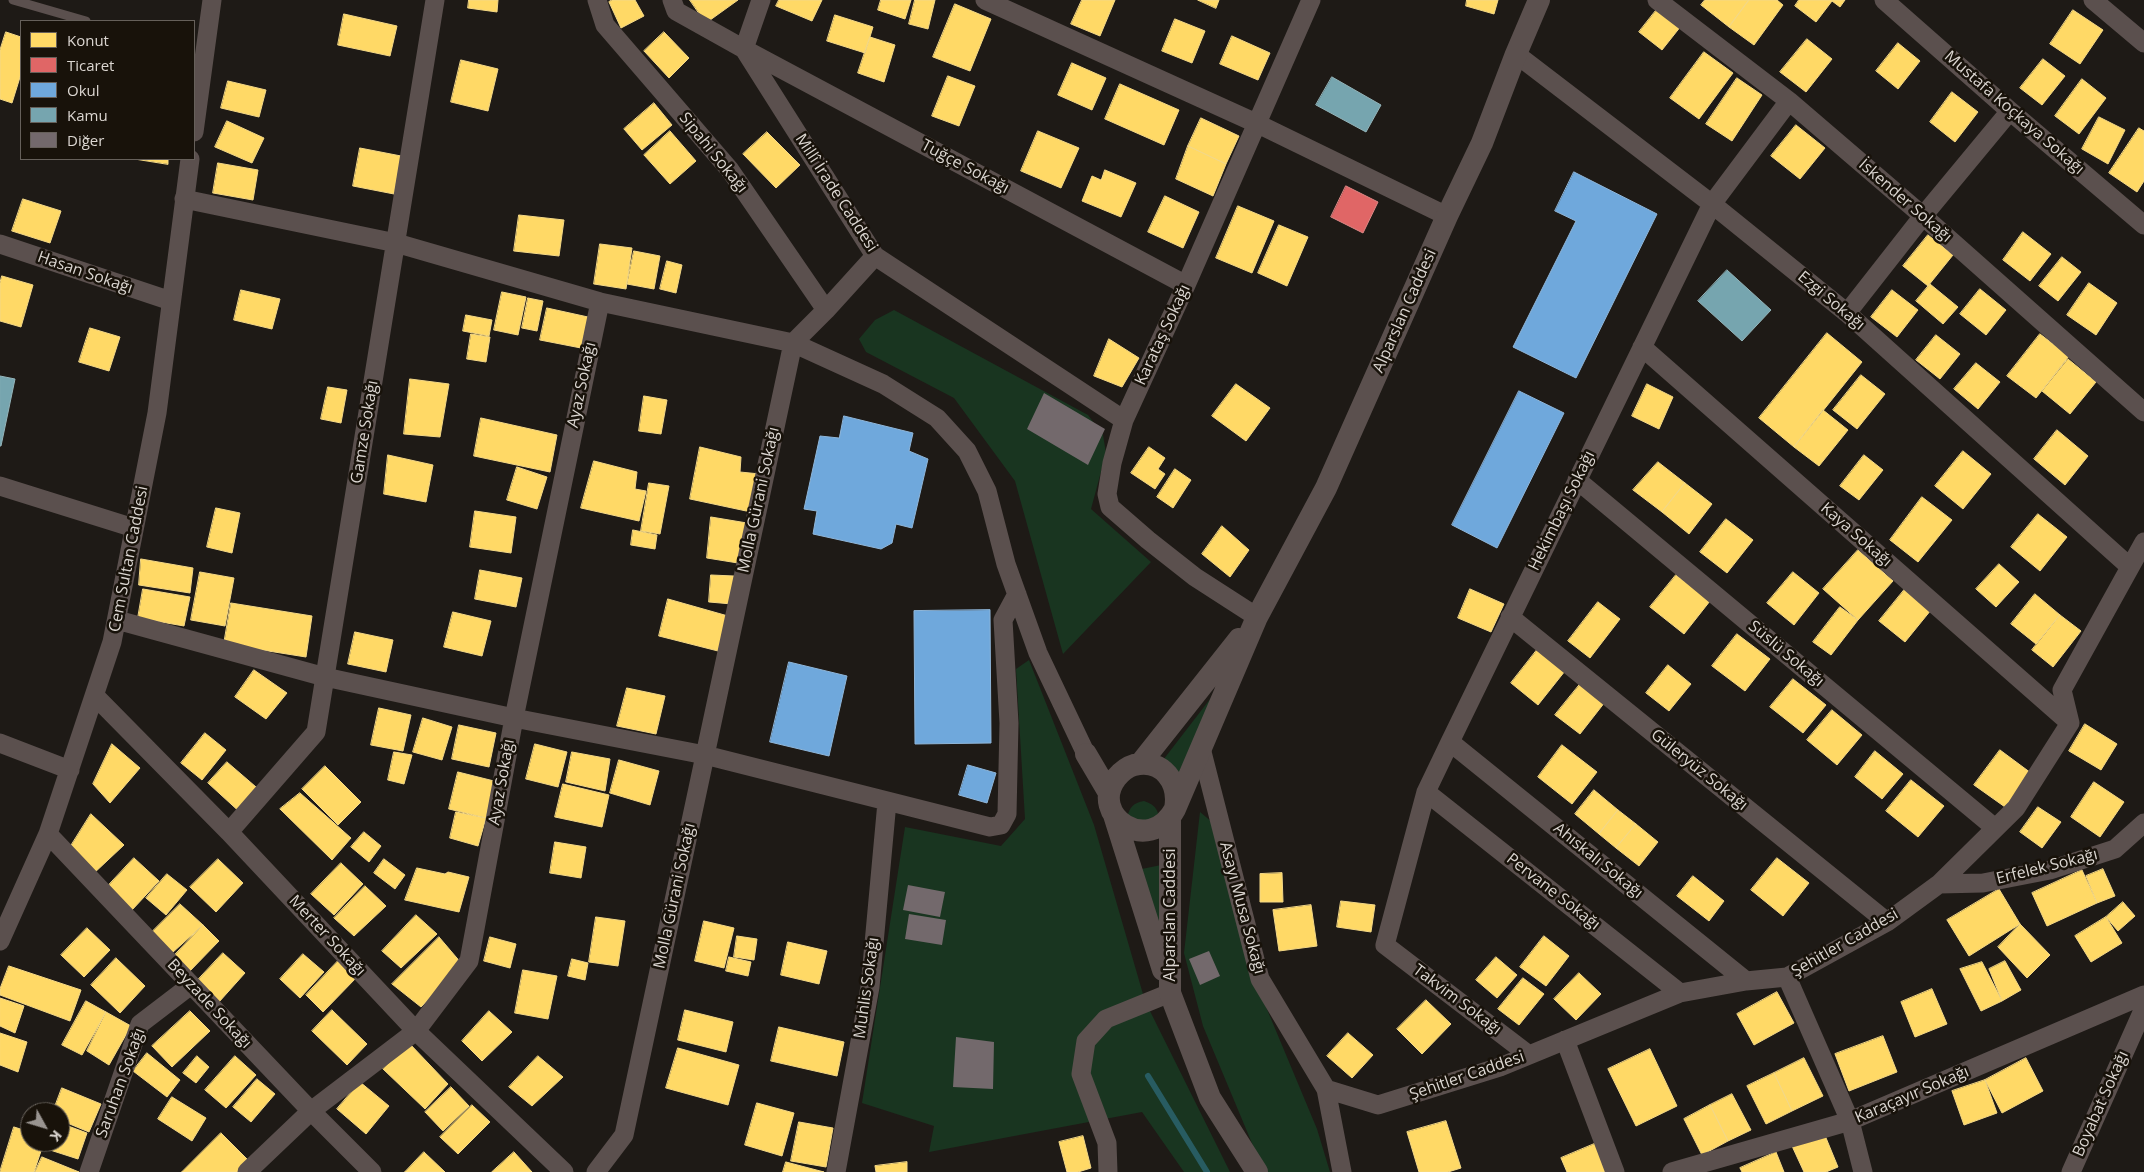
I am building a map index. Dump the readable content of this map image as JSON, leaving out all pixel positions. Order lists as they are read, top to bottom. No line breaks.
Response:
{"streets":{"street":["Mustafa Koçkaya Sokağı","Sipahi Sokağı","Tuğçe Sokağı","Millî İrade Caddesi","İskender Sokağı","Hasan Sokağı","Ezgi Sokağı","Alparslan Caddesi","Karataş Sokağı","Ayaz Sokağı","Gamze Sokağı","Molla Gürani Sokağı","Hekimbaşı Sokağı","Kaya Sokağı","Cem Sultan Caddesi","Süslü Sokağı","Güleryüz Sokağı","Ahıskalı Sokağı","Erfelek Sokağı","Pervane Sokağı","Asayı Musa Sokağı","Merter Sokağı","Şehitler Caddesi","Muhlis Sokağı","Takvim Sokağı","Beyzade Sokağı","Saruhan Sokağı","Karaçayır Sokağı","Boyabat Sokağı"]},"crossings":[["Tuğçe Sokağı","Millî İrade Caddesi"],["Tuğçe Sokağı","Karataş Sokağı"],["Millî İrade Caddesi","Karataş Sokağı"],["İskender Sokağı","Hekimbaşı Sokağı"],["Hasan Sokağı","Cem Sultan Caddesi"],["Ezgi Sokağı","Alparslan Caddesi"],["Ezgi Sokağı","Hekimbaşı Sokağı"],["Alparslan Caddesi","Karataş Sokağı"],["Ayaz Sokağı","Merter Sokağı"],["Ayaz Sokağı","Beyzade Sokağı"],["Gamze Sokağı","Merter Sokağı"],["Hekimbaşı Sokağı","Kaya Sokağı"],["Hekimbaşı Sokağı","Süslü Sokağı"],["Hekimbaşı Sokağı","Güleryüz Sokağı"],["Hekimbaşı Sokağı","Ahıskalı Sokağı"],["Hekimbaşı Sokağı","Pervane Sokağı"],["Hekimbaşı Sokağı","Takvim Sokağı"],["Kaya Sokağı","Şehitler Caddesi"],["Cem Sultan Caddesi","Merter Sokağı"],["Cem Sultan Caddesi","Beyzade Sokağı"],["Süslü Sokağı","Şehitler Caddesi"],["Güleryüz Sokağı","Şehitler Caddesi"],["Ahıskalı Sokağı","Şehitler Caddesi"],["Erfelek Sokağı","Şehitler Caddesi"],["Pervane Sokağı","Şehitler Caddesi"],["Asayı Musa Sokağı","Şehitler Caddesi"],["Şehitler Caddesi","Takvim Sokağı"],["Beyzade Sokağı","Saruhan Sokağı"]],"legend":["Konut","Ticaret","Okul","Kamu","Diğer"],"north":"bottom right"}
